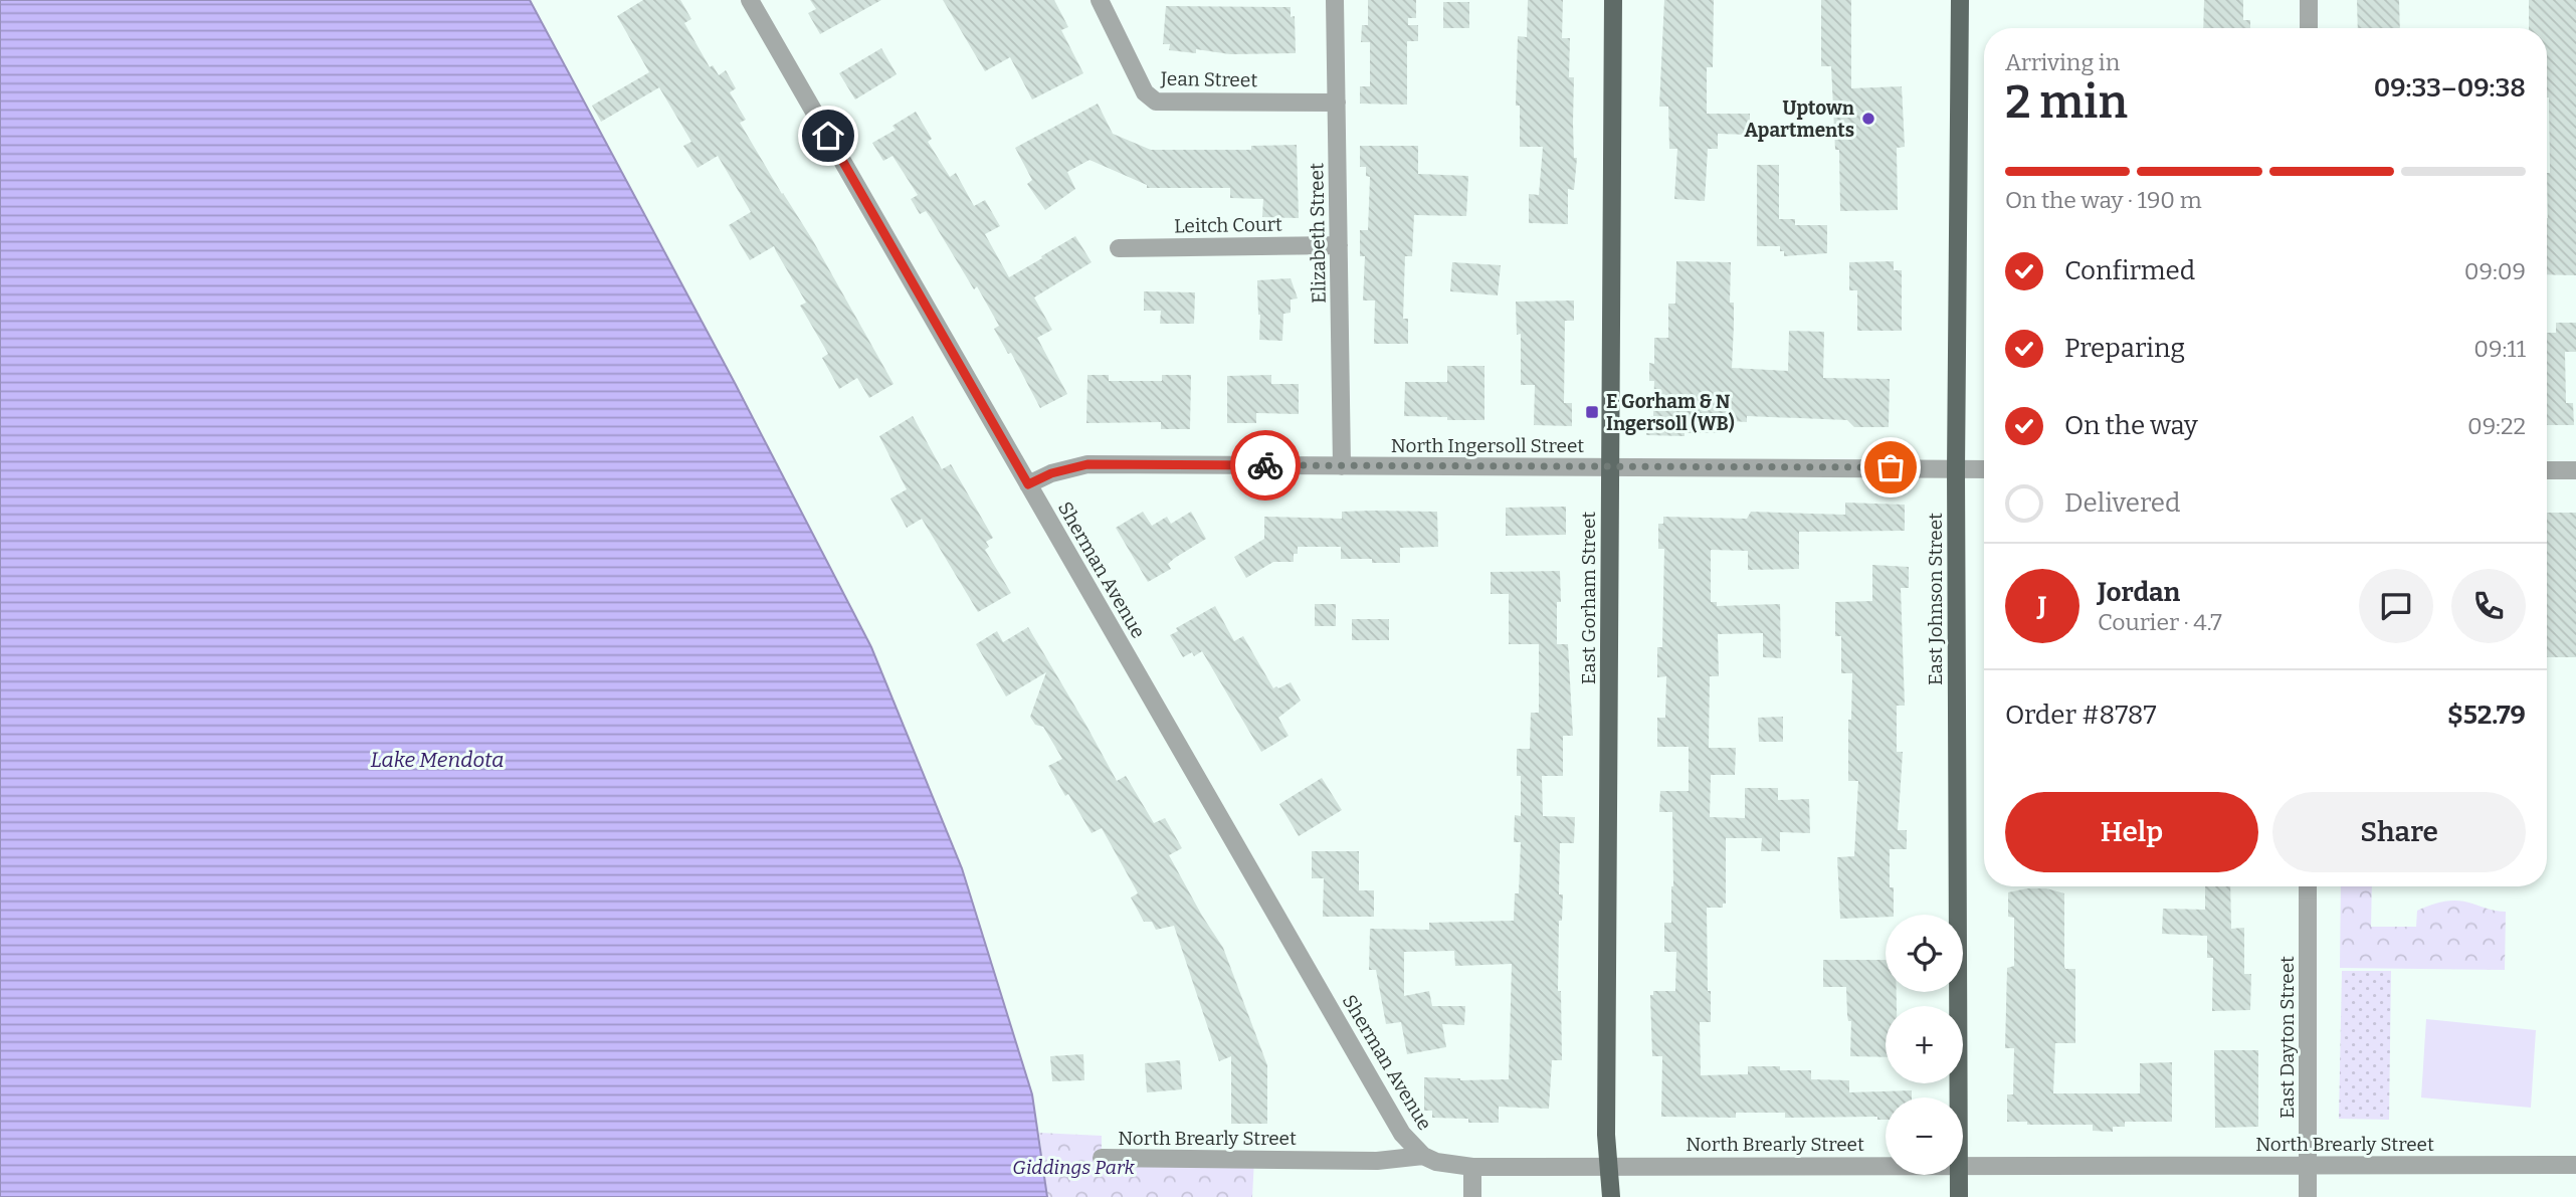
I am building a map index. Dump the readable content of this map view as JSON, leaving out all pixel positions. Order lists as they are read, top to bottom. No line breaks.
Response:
{"streets":{"main road":["East Gorham Street","East Johnson Street"],"street":["Jean Street","Leitch Court","Elizabeth Street","North Ingersoll Street","Sherman Avenue","East Dayton Street","North Brearly Street"]},"crossings":[["Jean Street","Elizabeth Street"],["Leitch Court","Elizabeth Street"],["Elizabeth Street","North Ingersoll Street"],["North Ingersoll Street","Sherman Avenue"],["North Ingersoll Street","East Gorham Street"],["North Ingersoll Street","East Johnson Street"],["Sherman Avenue","North Brearly Street"],["East Gorham Street","North Brearly Street"],["East Dayton Street","North Brearly Street"]],"water":["Lake Mendota"],"parks":["Giddings Park"],"places":{"other":["Uptown Apartments"],"transit":["E Gorham & N Ingersoll (WB)"]},"page":{"heading":["2 min","Arriving in","09:33–09:38"],"panel":["Jordan","Courier · 4.7","Order #8787","$52.79"],"bar":"On the way · 190 m","list":[["Confirmed","09:09"],["Preparing","09:11"],["On the way","09:22"],"Delivered"],"round":"J","buttons":["Help","Share"],"map_buttons":["+","−"]}}
